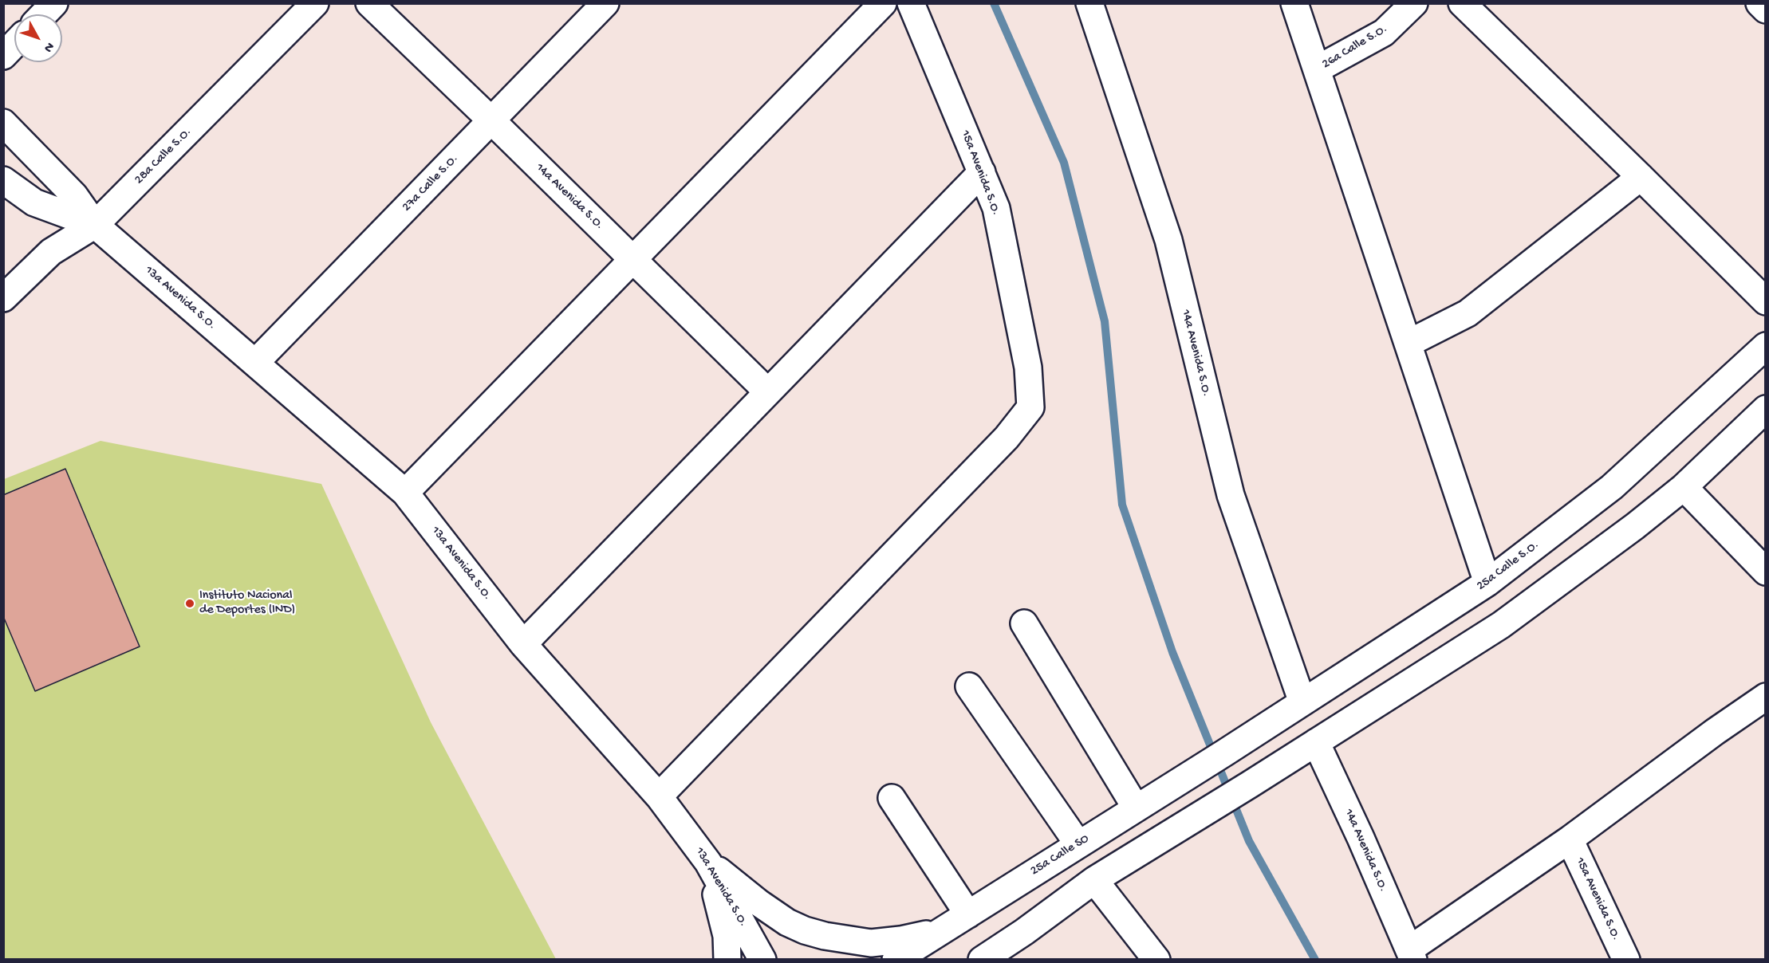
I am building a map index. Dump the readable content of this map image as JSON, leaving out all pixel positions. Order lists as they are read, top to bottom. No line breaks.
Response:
{"streets":{"street":["26a Calle S.O.","28a Calle S.O.","15a Avenida S.O.","27a Calle S.O.","14a Avenida S.O.","13a Avenida S.O.","25a Calle S.O.","25a Calle SO"]},"crossings":[["28a Calle S.O.","13a Avenida S.O."],["15a Avenida S.O.","13a Avenida S.O."],["27a Calle S.O.","14a Avenida S.O."],["27a Calle S.O.","13a Avenida S.O."],["14a Avenida S.O.","25a Calle S.O."],["25a Calle S.O.","25a Calle SO"]],"places":["Instituto Nacional de Deportes (IND)"],"north":"bottom right"}
